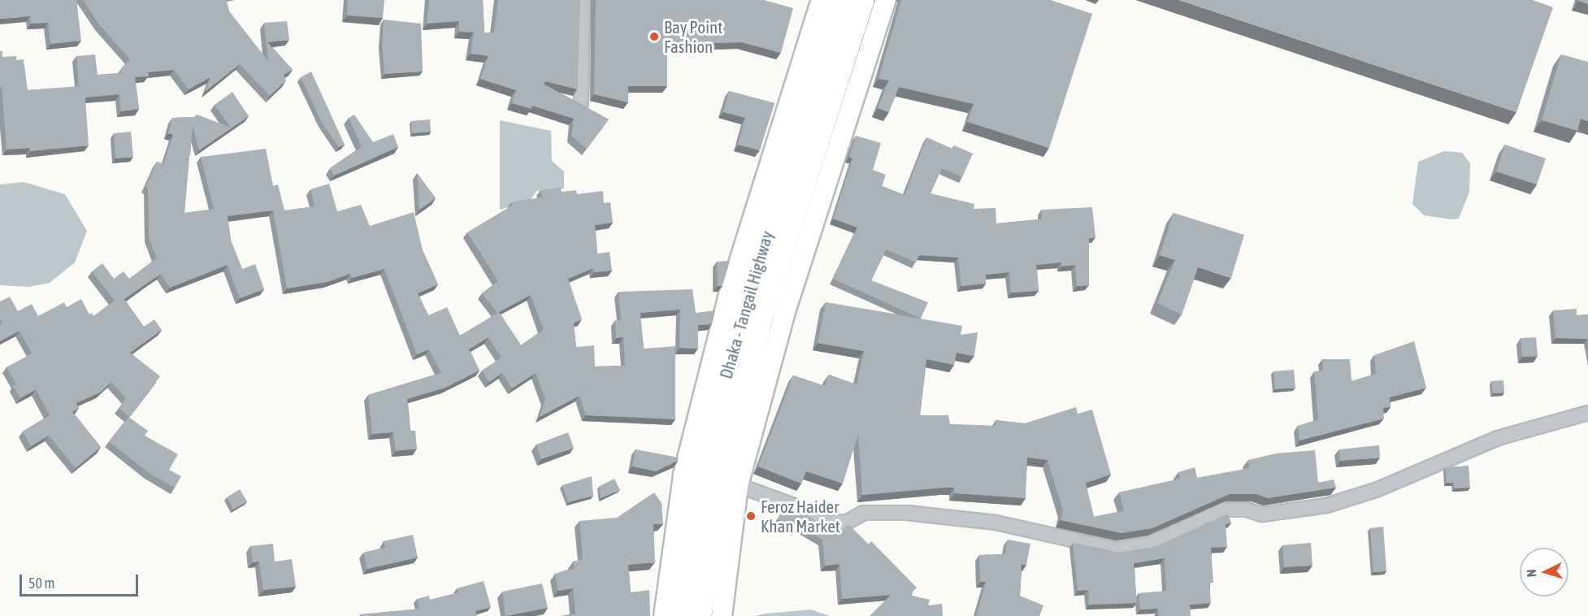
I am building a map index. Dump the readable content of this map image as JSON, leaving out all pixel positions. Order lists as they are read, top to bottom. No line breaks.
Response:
{"streets":{"highway":["Dhaka - Tangail Highway"]},"places":["Bay Point Fashion","Feroz Haider Khan Market"],"scale_bar":"50 m","north":"left"}
